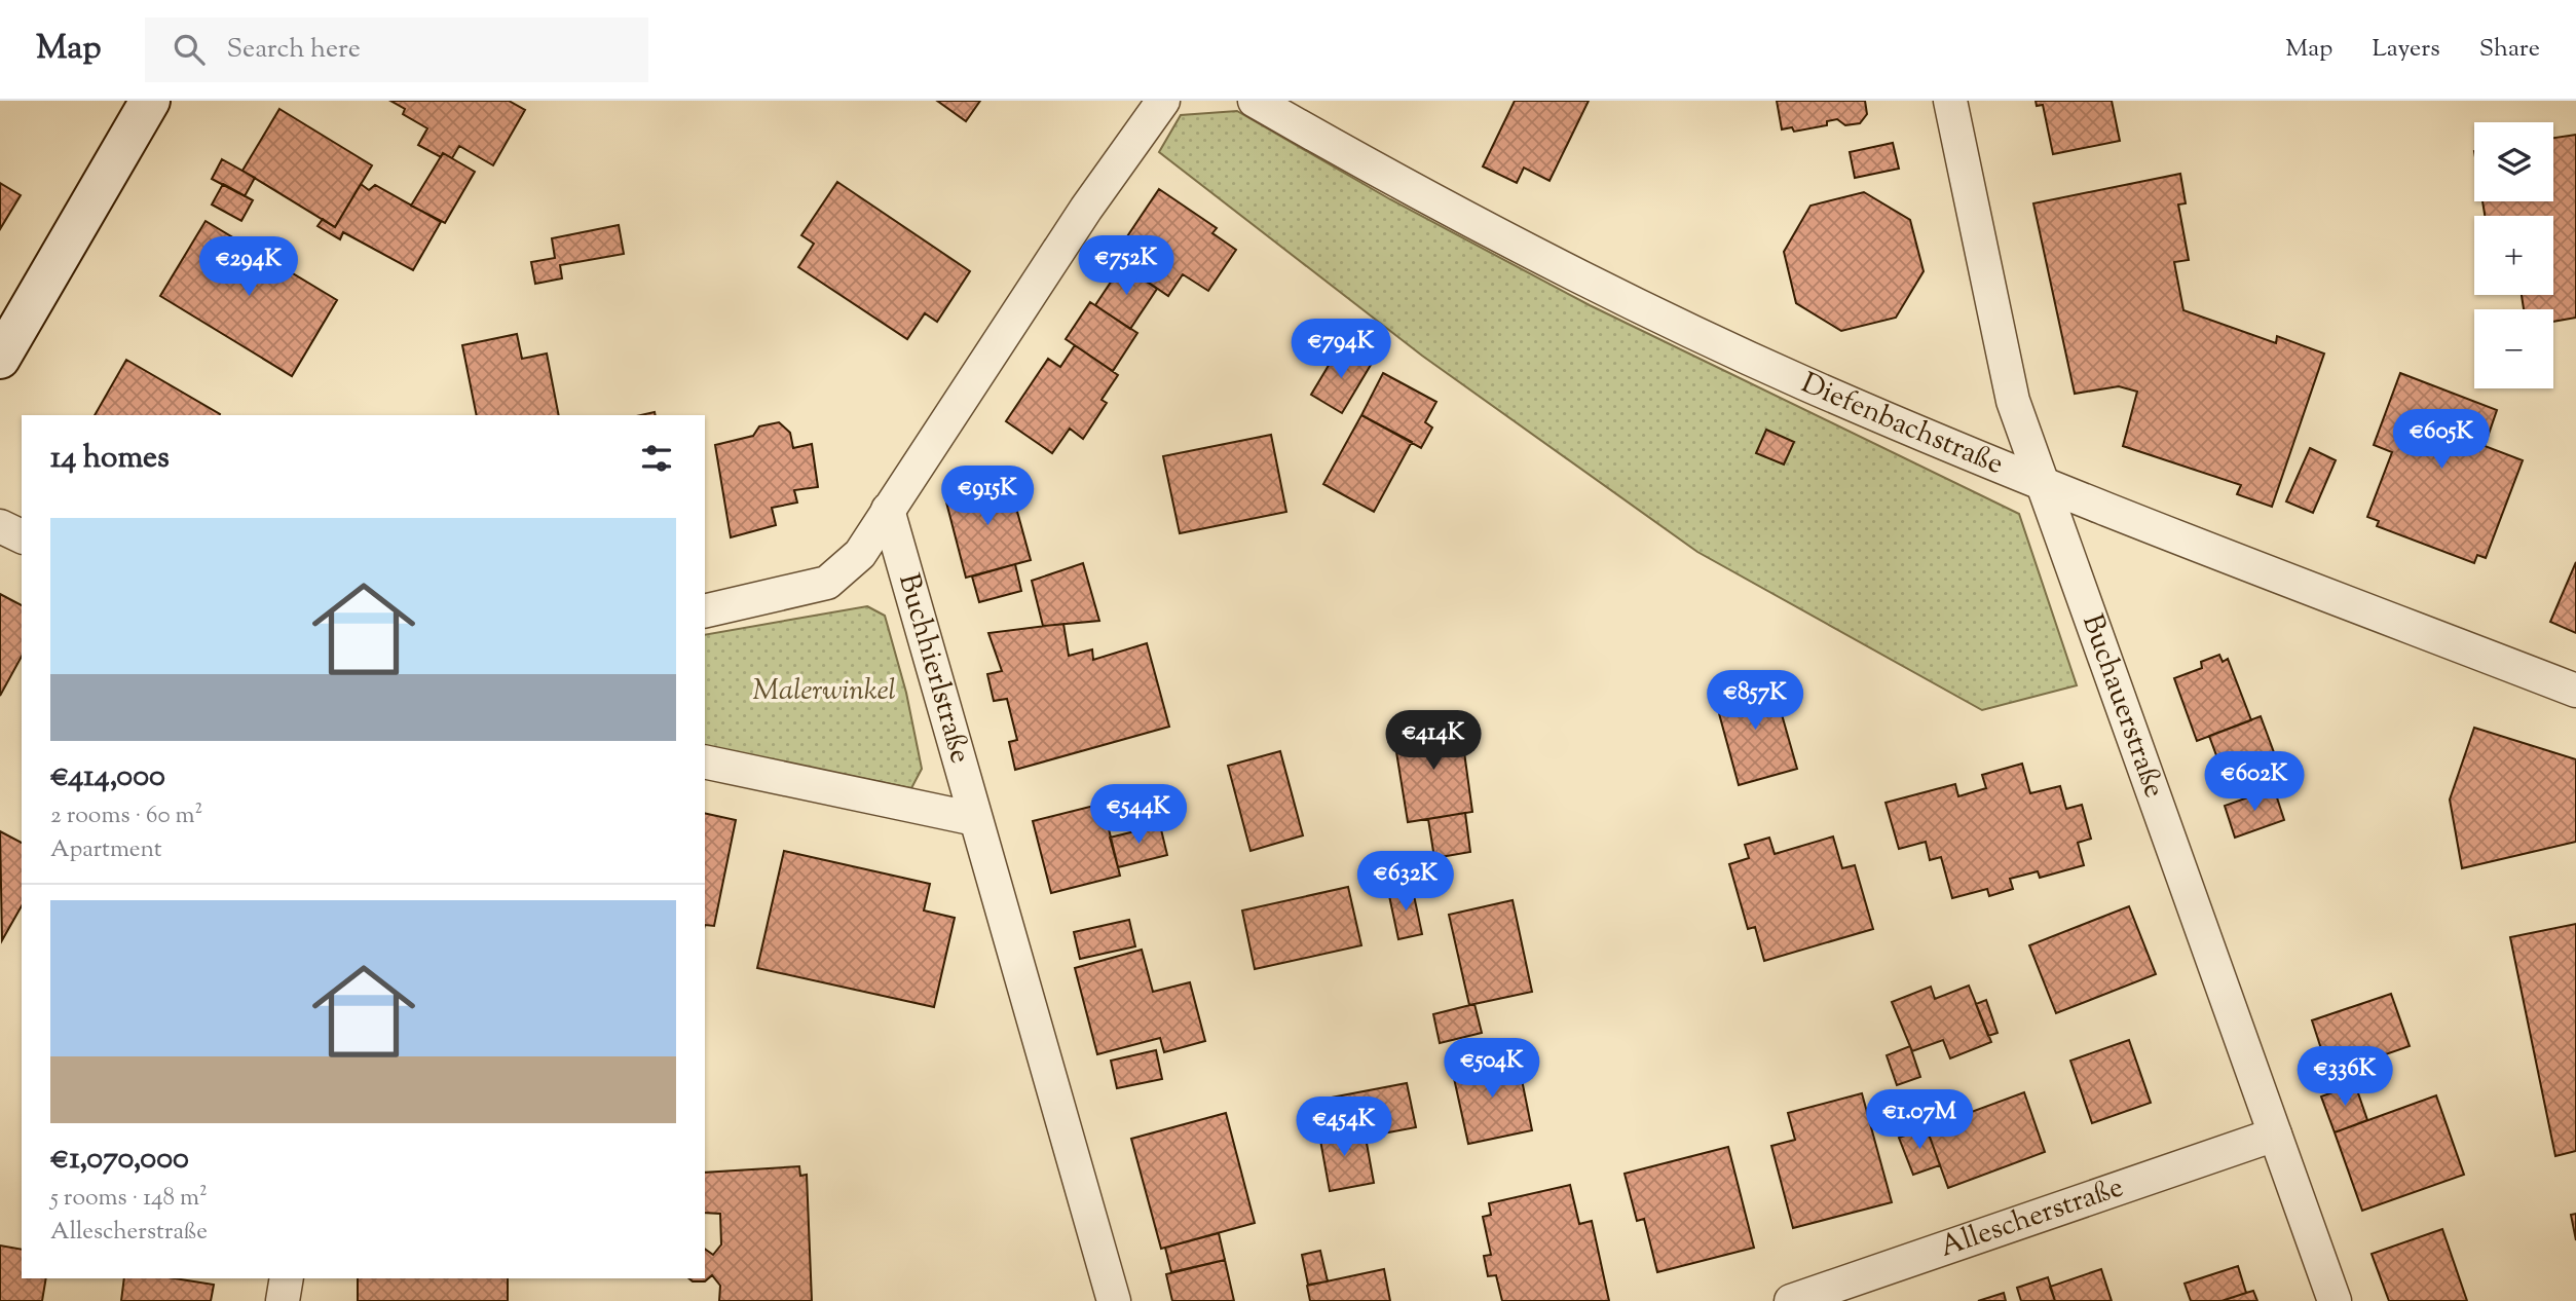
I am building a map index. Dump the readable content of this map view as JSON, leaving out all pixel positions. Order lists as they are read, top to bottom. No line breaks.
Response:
{"streets":{"street":["Diefenbachstraße","Buchhierlstraße","Buchauerstraße","Allescherstraße"]},"crossings":[["Diefenbachstraße","Buchauerstraße"],["Buchauerstraße","Allescherstraße"]],"parks":["Malerwinkel"],"page":{"header":"Map","search":"Search here","nav":["Map","Layers","Share"],"map_buttons":["+","−"],"price":["€752K","€294K","€794K","€605K","€915K","€857K","€414K","€602K","€544K","€632K","€504K","€336K","€1.07M","€454K"],"heading":"14 homes","list":[{"name":"€414,000","note":"2 rooms · 60 m² · Apartment"},{"name":"€1,070,000","note":"5 rooms · 148 m² · Allescherstraße"}]}}
